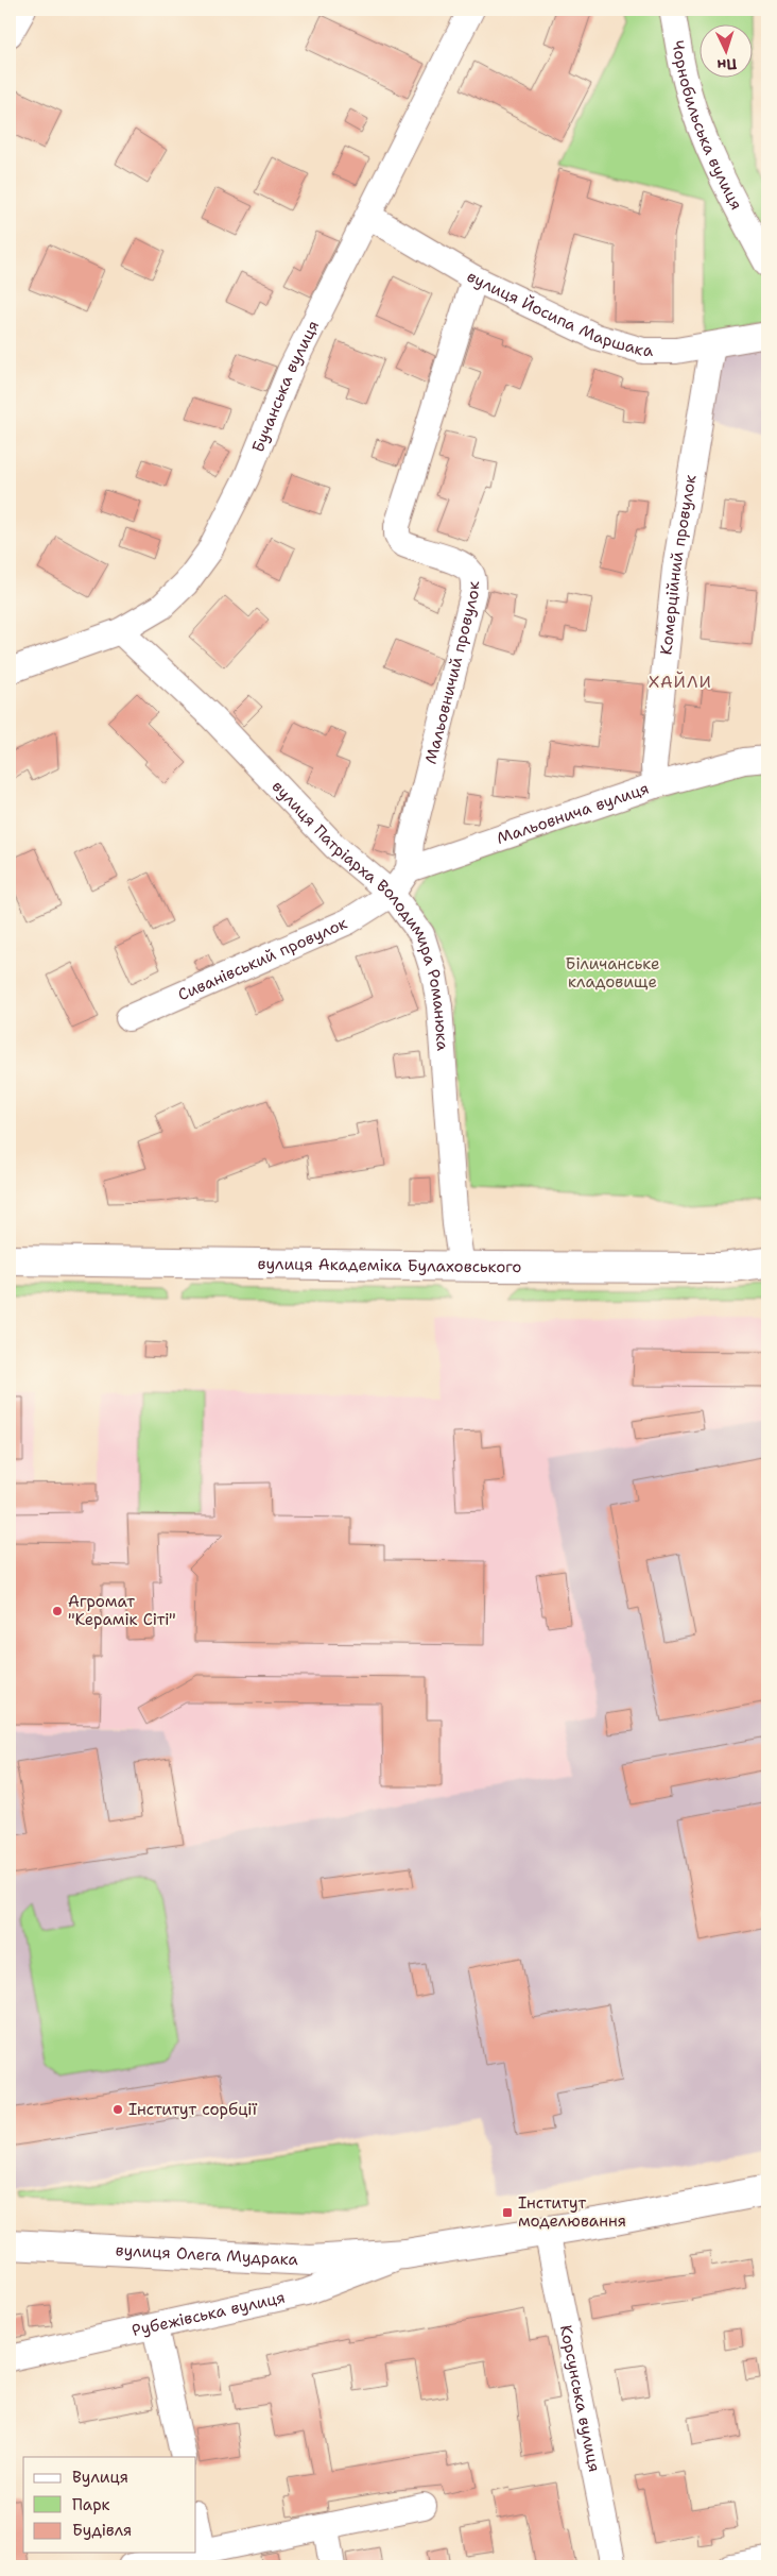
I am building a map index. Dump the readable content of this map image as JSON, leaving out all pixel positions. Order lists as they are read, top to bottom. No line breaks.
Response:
{"streets":{"main road":["вулиця Академіка Булаховського","вулиця Олега Мудрака"],"street":["Чорнобильська вулиця","вулиця Йосипа Маршака","Бучанська вулиця","Комерційний провулок","Мальовничий провулок","Мальовнича вулиця","вулиця Патріарха Володимира Романюка","Сиванівський провулок","Рубежівська вулиця","Корсунська вулиця"]},"crossings":[["вулиця Йосипа Маршака","Бучанська вулиця"],["вулиця Йосипа Маршака","Комерційний провулок"],["вулиця Йосипа Маршака","Мальовничий провулок"],["Бучанська вулиця","вулиця Патріарха Володимира Романюка"],["Комерційний провулок","Мальовнича вулиця"],["Мальовничий провулок","Мальовнича вулиця"],["вулиця Патріарха Володимира Романюка","Сиванівський провулок"],["вулиця Патріарха Володимира Романюка","вулиця Академіка Булаховського"],["вулиця Олега Мудрака","Рубежівська вулиця"],["вулиця Олега Мудрака","Корсунська вулиця"]],"districts":["ХАЙЛИ"],"parks":["Біличанське кладовище"],"places":{"other":["Агромат \"Керамік Сіті\"","Інститут сорбції"],"transit":["Інститут моделювання"]},"legend":["Вулиця","Парк","Будівля"],"north":"bottom"}
